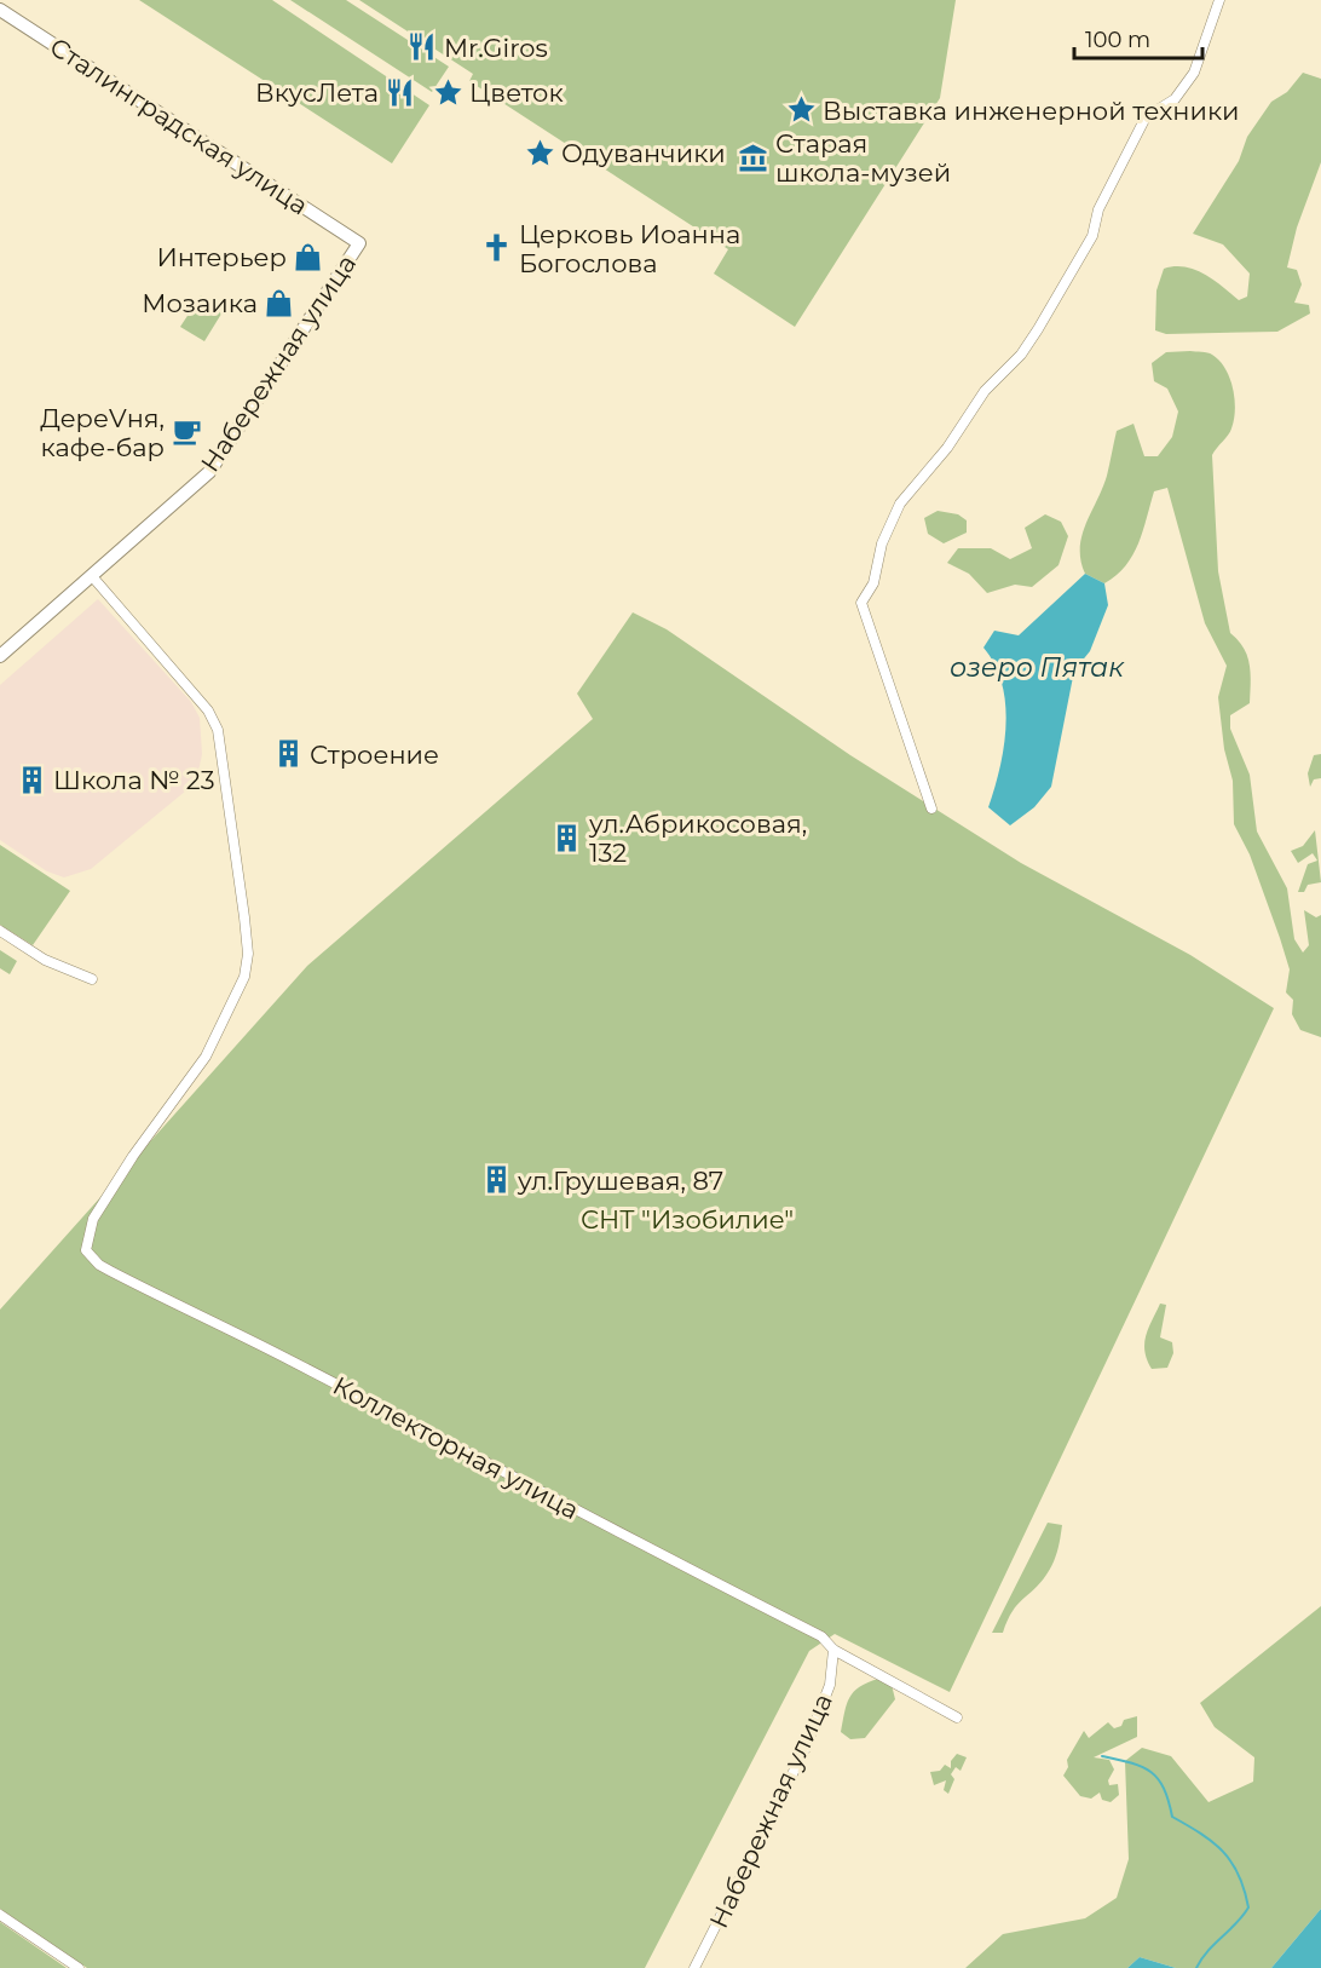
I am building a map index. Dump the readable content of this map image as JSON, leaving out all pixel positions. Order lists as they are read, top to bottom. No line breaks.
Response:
{"streets":{"street":["Сталинградская улица","Набережная улица","Коллекторная улица"]},"crossings":[["Сталинградская улица","Набережная улица"],["Набережная улица","Коллекторная улица"]],"water":["озеро Пятак"],"parks":["СНТ \"Изобилие\""],"places":{"restaurant":["Mr.Giros","ВкусЛета"],"place":["Цветок","Выставка инженерной техники","Одуванчики"],"museum":["Старая школа-музей"],"church":["Церковь Иоанна Богослова"],"shop":["Интерьер","Мозаика"],"cafe":["ДереVня, кафе-бар"],"building":["Строение","Школа № 23","ул.Абрикосовая, 132","ул.Грушевая, 87"]},"scale_bar":"100 m"}
